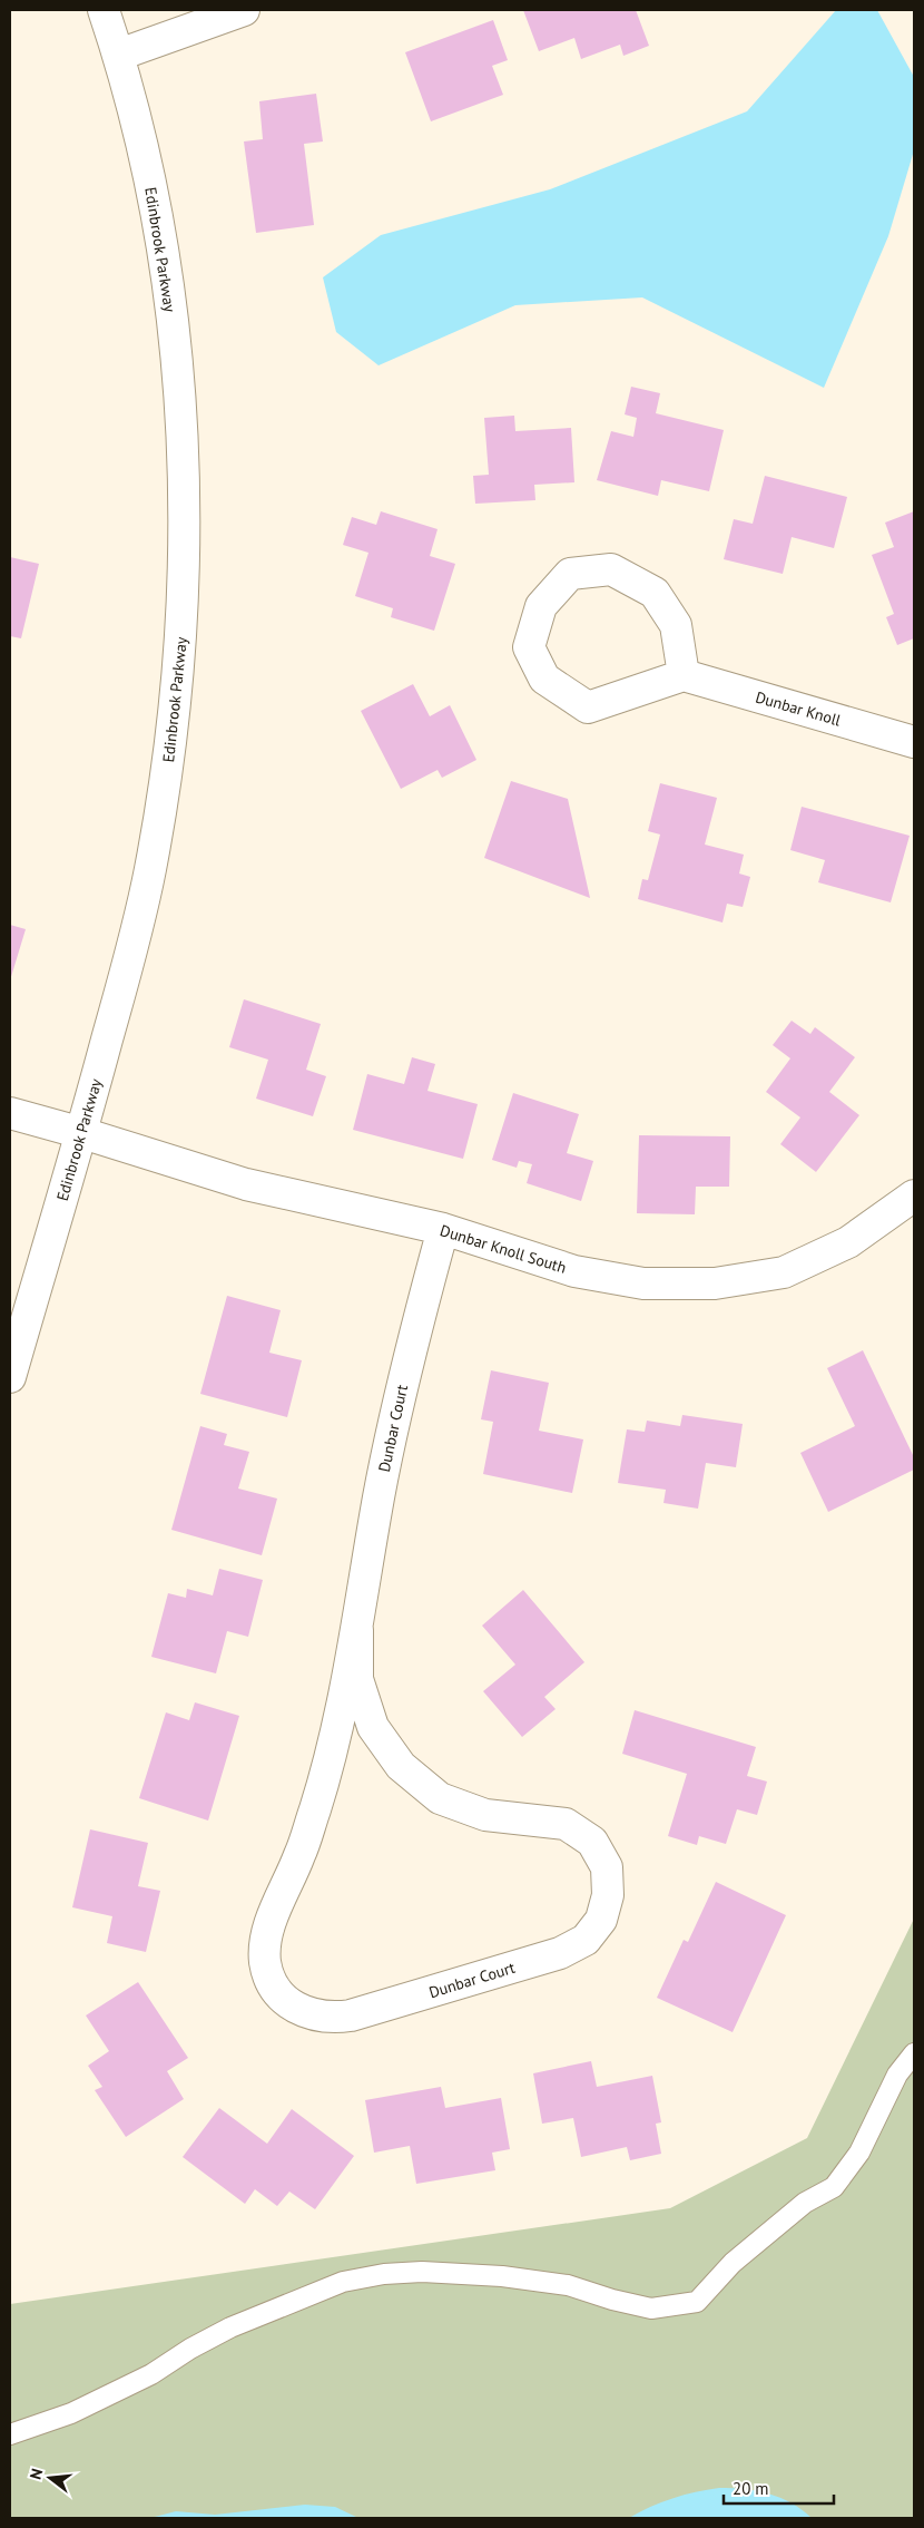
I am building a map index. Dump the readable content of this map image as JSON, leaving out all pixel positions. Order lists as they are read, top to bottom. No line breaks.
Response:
{"streets":{"street":["Edinbrook Parkway","Dunbar Knoll","Dunbar Knoll South","Dunbar Court"]},"crossings":[["Edinbrook Parkway","Dunbar Knoll South"],["Dunbar Knoll South","Dunbar Court"]],"scale_bar":"20 m","north":"left"}
